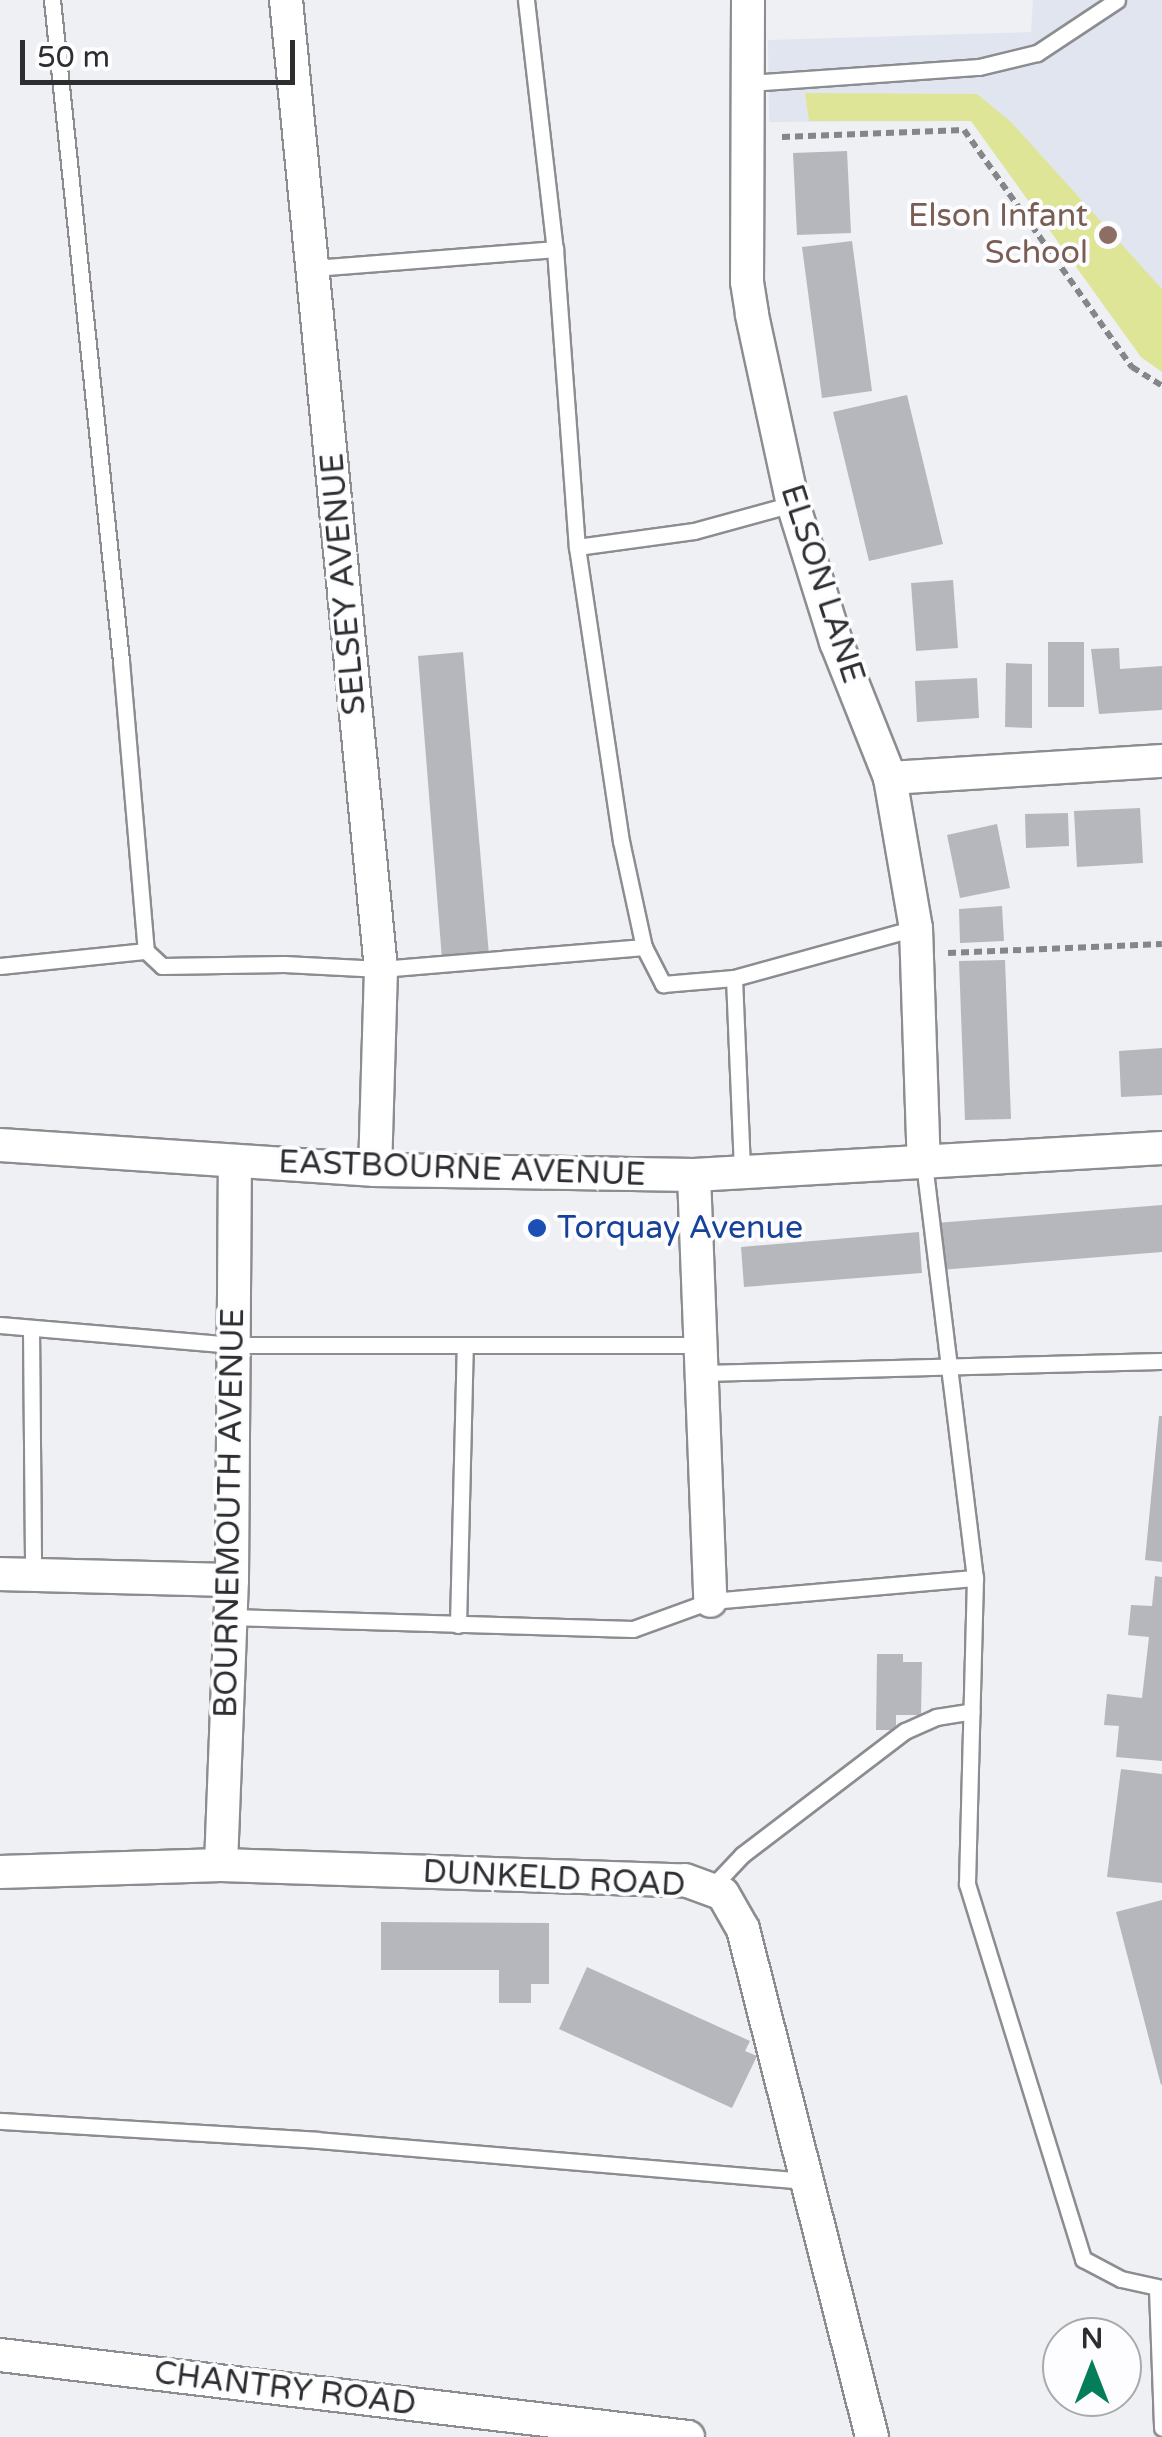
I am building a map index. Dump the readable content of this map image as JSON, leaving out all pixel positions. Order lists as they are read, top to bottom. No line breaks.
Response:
{"streets":{"street":["SELSEY AVENUE","ELSON LANE","EASTBOURNE AVENUE","BOURNEMOUTH AVENUE","DUNKELD ROAD","CHANTRY ROAD"]},"crossings":[["SELSEY AVENUE","EASTBOURNE AVENUE"],["ELSON LANE","EASTBOURNE AVENUE"],["EASTBOURNE AVENUE","BOURNEMOUTH AVENUE"],["BOURNEMOUTH AVENUE","DUNKELD ROAD"]],"places":["Elson Infant School","Torquay Avenue"],"scale_bar":"50 m","north":"top"}
